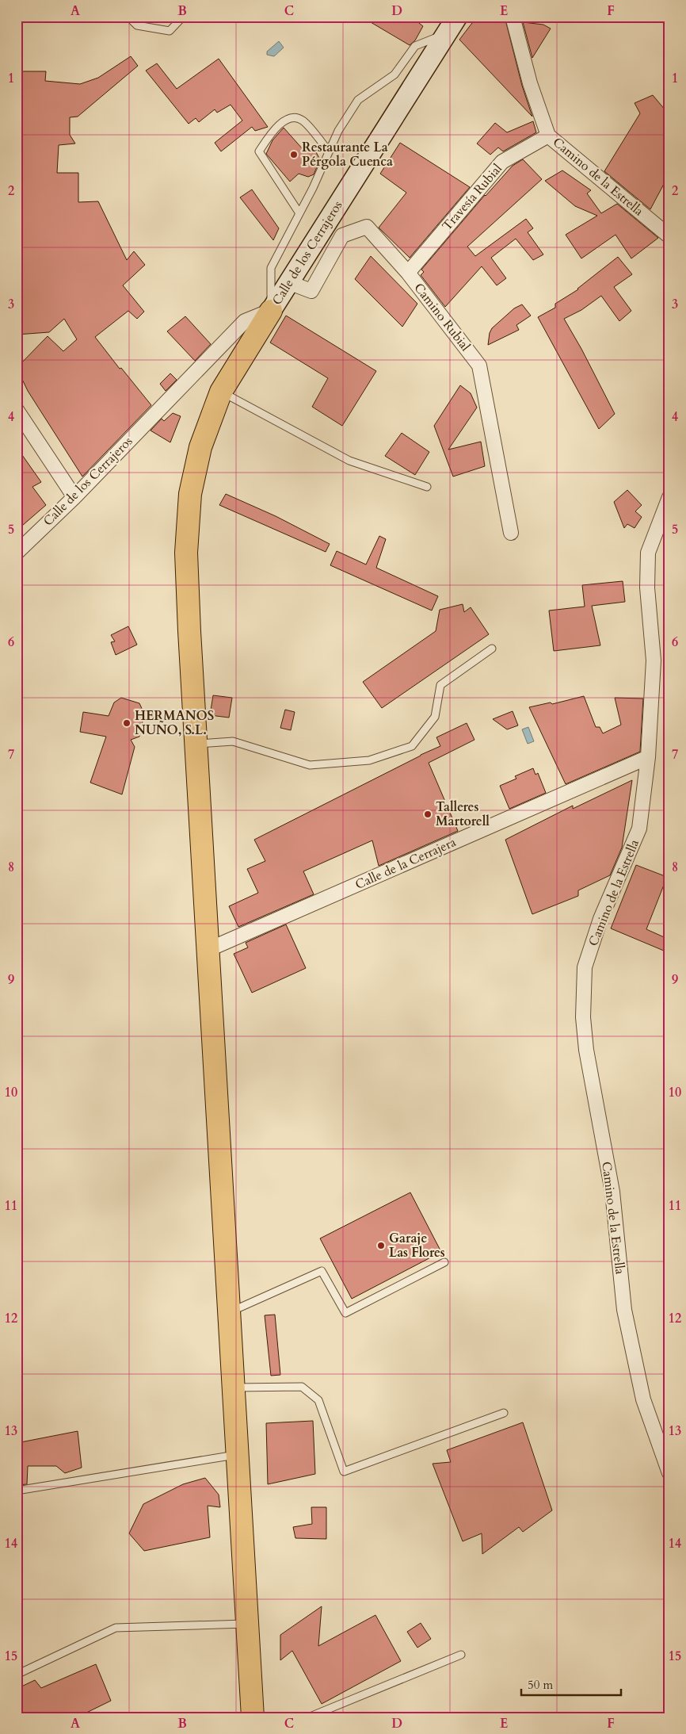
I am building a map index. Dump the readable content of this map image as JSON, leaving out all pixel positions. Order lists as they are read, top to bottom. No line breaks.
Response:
{"streets":{"main road":["Calle de los Cerrajeros"],"street":["Camino de la Estrella","Travesía Rubial","Camino Rubial","Calle de la Cerrajera"]},"crossings":[["Camino de la Estrella","Travesía Rubial"],["Camino de la Estrella","Calle de la Cerrajera"],["Travesía Rubial","Camino Rubial"],["Calle de los Cerrajeros","Camino Rubial"]],"places":["Restaurante La Pérgola Cuenca","HERMANOS NUÑO, S.L.","Talleres Martorell","Garaje Las Flores"],"scale_bar":"50 m","grid":{"columns":["A","B","C","D","E","F"],"rows":["1","2","3","4","5","6","7","8","9","10","11","12","13","14","15"]}}
